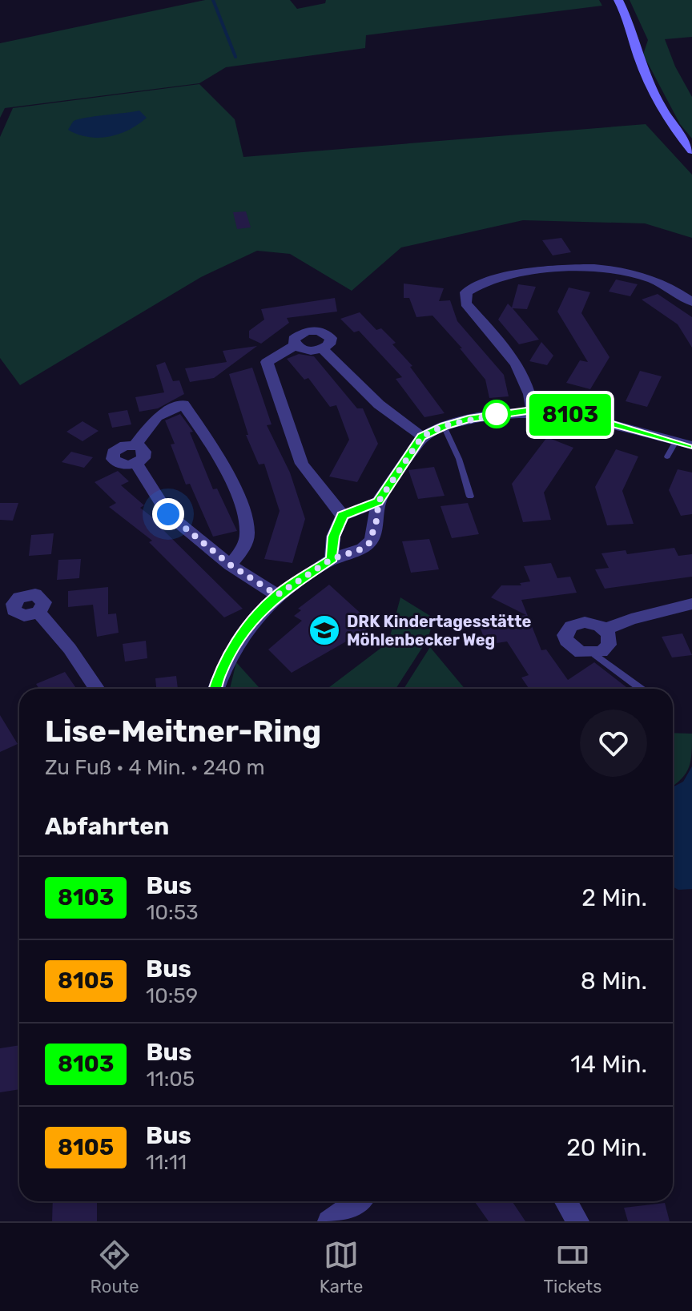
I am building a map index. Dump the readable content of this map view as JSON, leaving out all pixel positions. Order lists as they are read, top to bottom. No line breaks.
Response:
{"places":{"school or university":["DRK Kindertagesstätte Möhlenbecker Weg"]},"lines":["bus line 8103"],"page":{"on_map":"8103","heading":[["Lise-Meitner-Ring","Zu Fuß · 4 Min. · 240 m"],"Abfahrten"],"list":[{"mark":"8103","name":"Bus","note":"10:53","value":"2 Min."},{"mark":"8105","name":"Bus","note":"10:59","value":"8 Min."},{"mark":"8103","name":"Bus","note":"11:05","value":"14 Min."},{"mark":"8105","name":"Bus","note":"11:11","value":"20 Min."}],"tabs":["Route","Karte","Tickets"]}}
